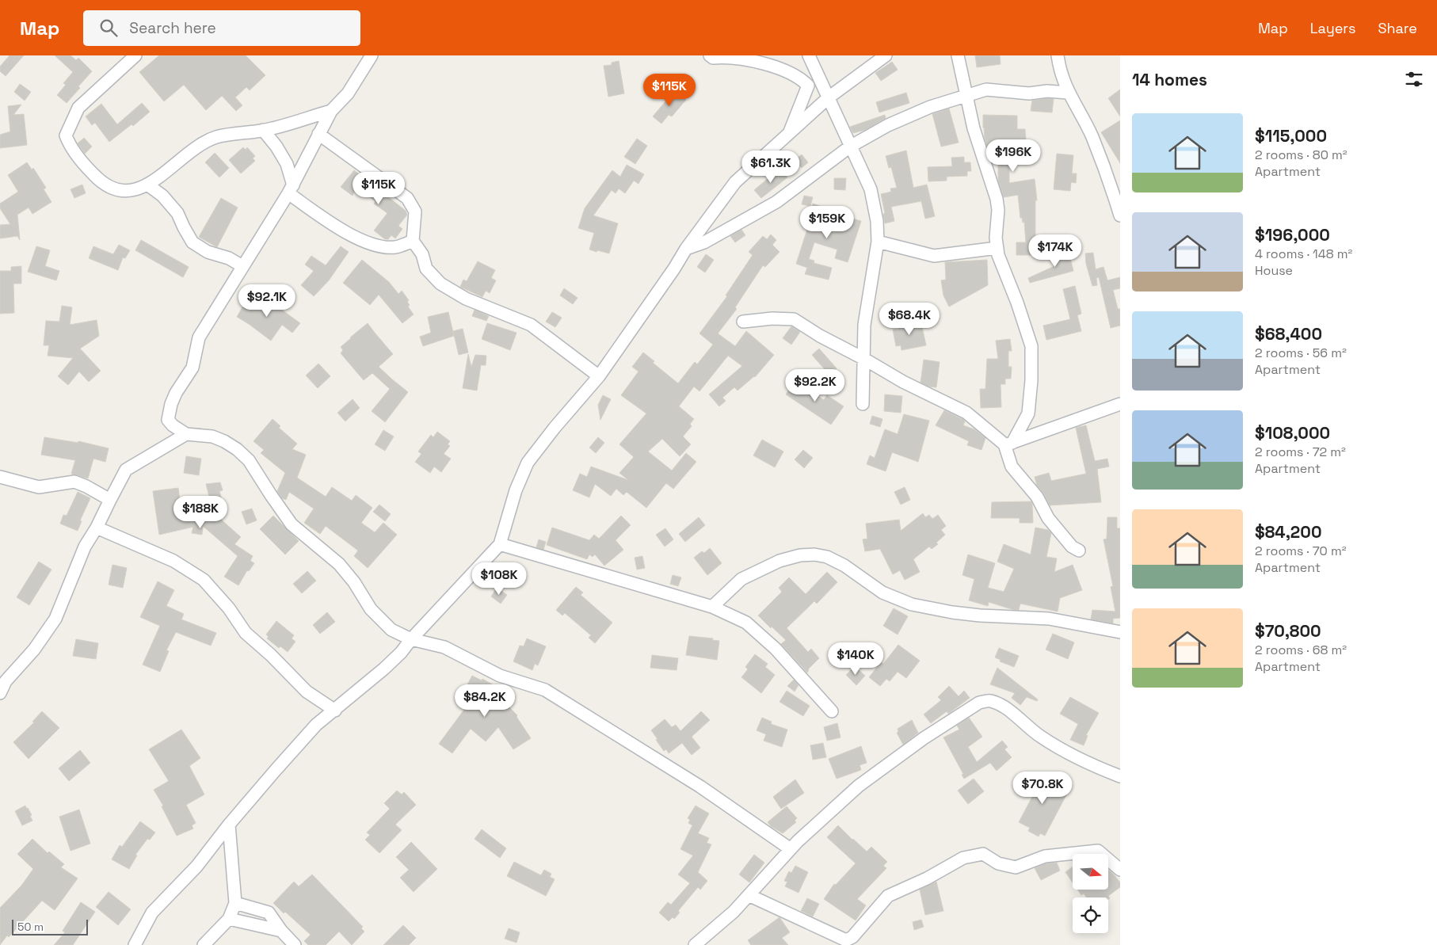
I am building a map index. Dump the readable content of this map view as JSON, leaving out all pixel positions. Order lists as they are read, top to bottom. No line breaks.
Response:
{"scale_bar":"50 m","north":"right","page":{"header":"Map","search":"Search here","nav":["Map","Layers","Share"],"heading":"14 homes","price":["$115K","$196K","$61.3K","$115K","$159K","$174K","$92.1K","$68.4K","$92.2K","$188K","$108K","$140K","$84.2K","$70.8K"],"list":[{"name":"$115,000","note":"2 rooms · 80 m² · Apartment"},{"name":"$196,000","note":"4 rooms · 148 m² · House"},{"name":"$68,400","note":"2 rooms · 56 m² · Apartment"},{"name":"$108,000","note":"2 rooms · 72 m² · Apartment"},{"name":"$84,200","note":"2 rooms · 70 m² · Apartment"},{"name":"$70,800","note":"2 rooms · 68 m² · Apartment"}],"scale":"50 m"}}
